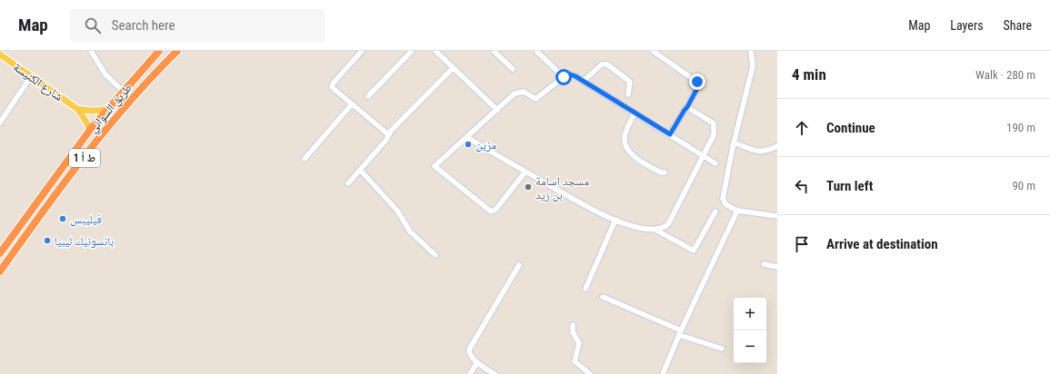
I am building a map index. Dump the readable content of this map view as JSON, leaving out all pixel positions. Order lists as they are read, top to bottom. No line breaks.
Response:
{"streets":{"highway":["طريق السواني","ط أ 1"],"main road":["شارع الكنيسة"]},"crossings":[["شارع الكنيسة","طريق السواني"]],"places":["مزين","مسجد اسامة بن زيد","فيليبس","بانسونيك ليبيا"],"page":{"header":"Map","search":"Search here","nav":["Map","Layers","Share"],"heading":["4 min","Walk · 280 m"],"list":[["Continue","190 m"],["Turn left","90 m"],"Arrive at destination"],"map_buttons":["+","−"]}}
